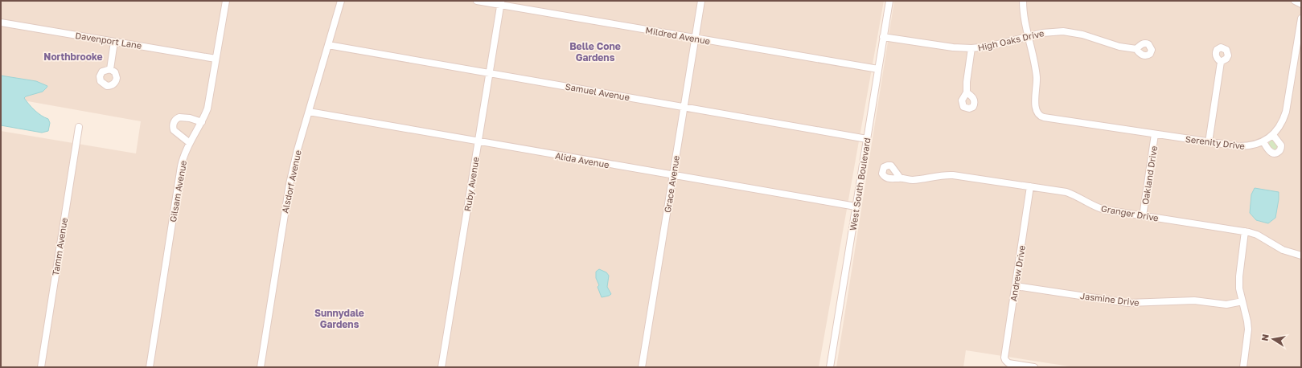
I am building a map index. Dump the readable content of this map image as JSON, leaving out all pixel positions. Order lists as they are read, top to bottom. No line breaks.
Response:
{"streets":{"street":["Mildred Avenue","Davenport Lane","High Oaks Drive","Samuel Avenue","Serenity Drive","Alida Avenue","Oakland Drive","Alsdorf Avenue","Ruby Avenue","Grace Avenue","West South Boulevard","Gilsam Avenue","Granger Drive","Tamm Avenue","Andrew Drive","Jasmine Drive"]},"crossings":[["Mildred Avenue","Ruby Avenue"],["Mildred Avenue","Grace Avenue"],["Mildred Avenue","West South Boulevard"],["Davenport Lane","Gilsam Avenue"],["High Oaks Drive","Serenity Drive"],["High Oaks Drive","West South Boulevard"],["Samuel Avenue","Alsdorf Avenue"],["Samuel Avenue","Ruby Avenue"],["Samuel Avenue","Grace Avenue"],["Samuel Avenue","West South Boulevard"],["Serenity Drive","Oakland Drive"],["Alida Avenue","Alsdorf Avenue"],["Alida Avenue","Ruby Avenue"],["Alida Avenue","Grace Avenue"],["Alida Avenue","West South Boulevard"],["Oakland Drive","Granger Drive"],["Granger Drive","Andrew Drive"],["Andrew Drive","Jasmine Drive"]],"districts":["Belle Cone Gardens","Northbrooke","Sunnydale Gardens"],"north":"left"}
